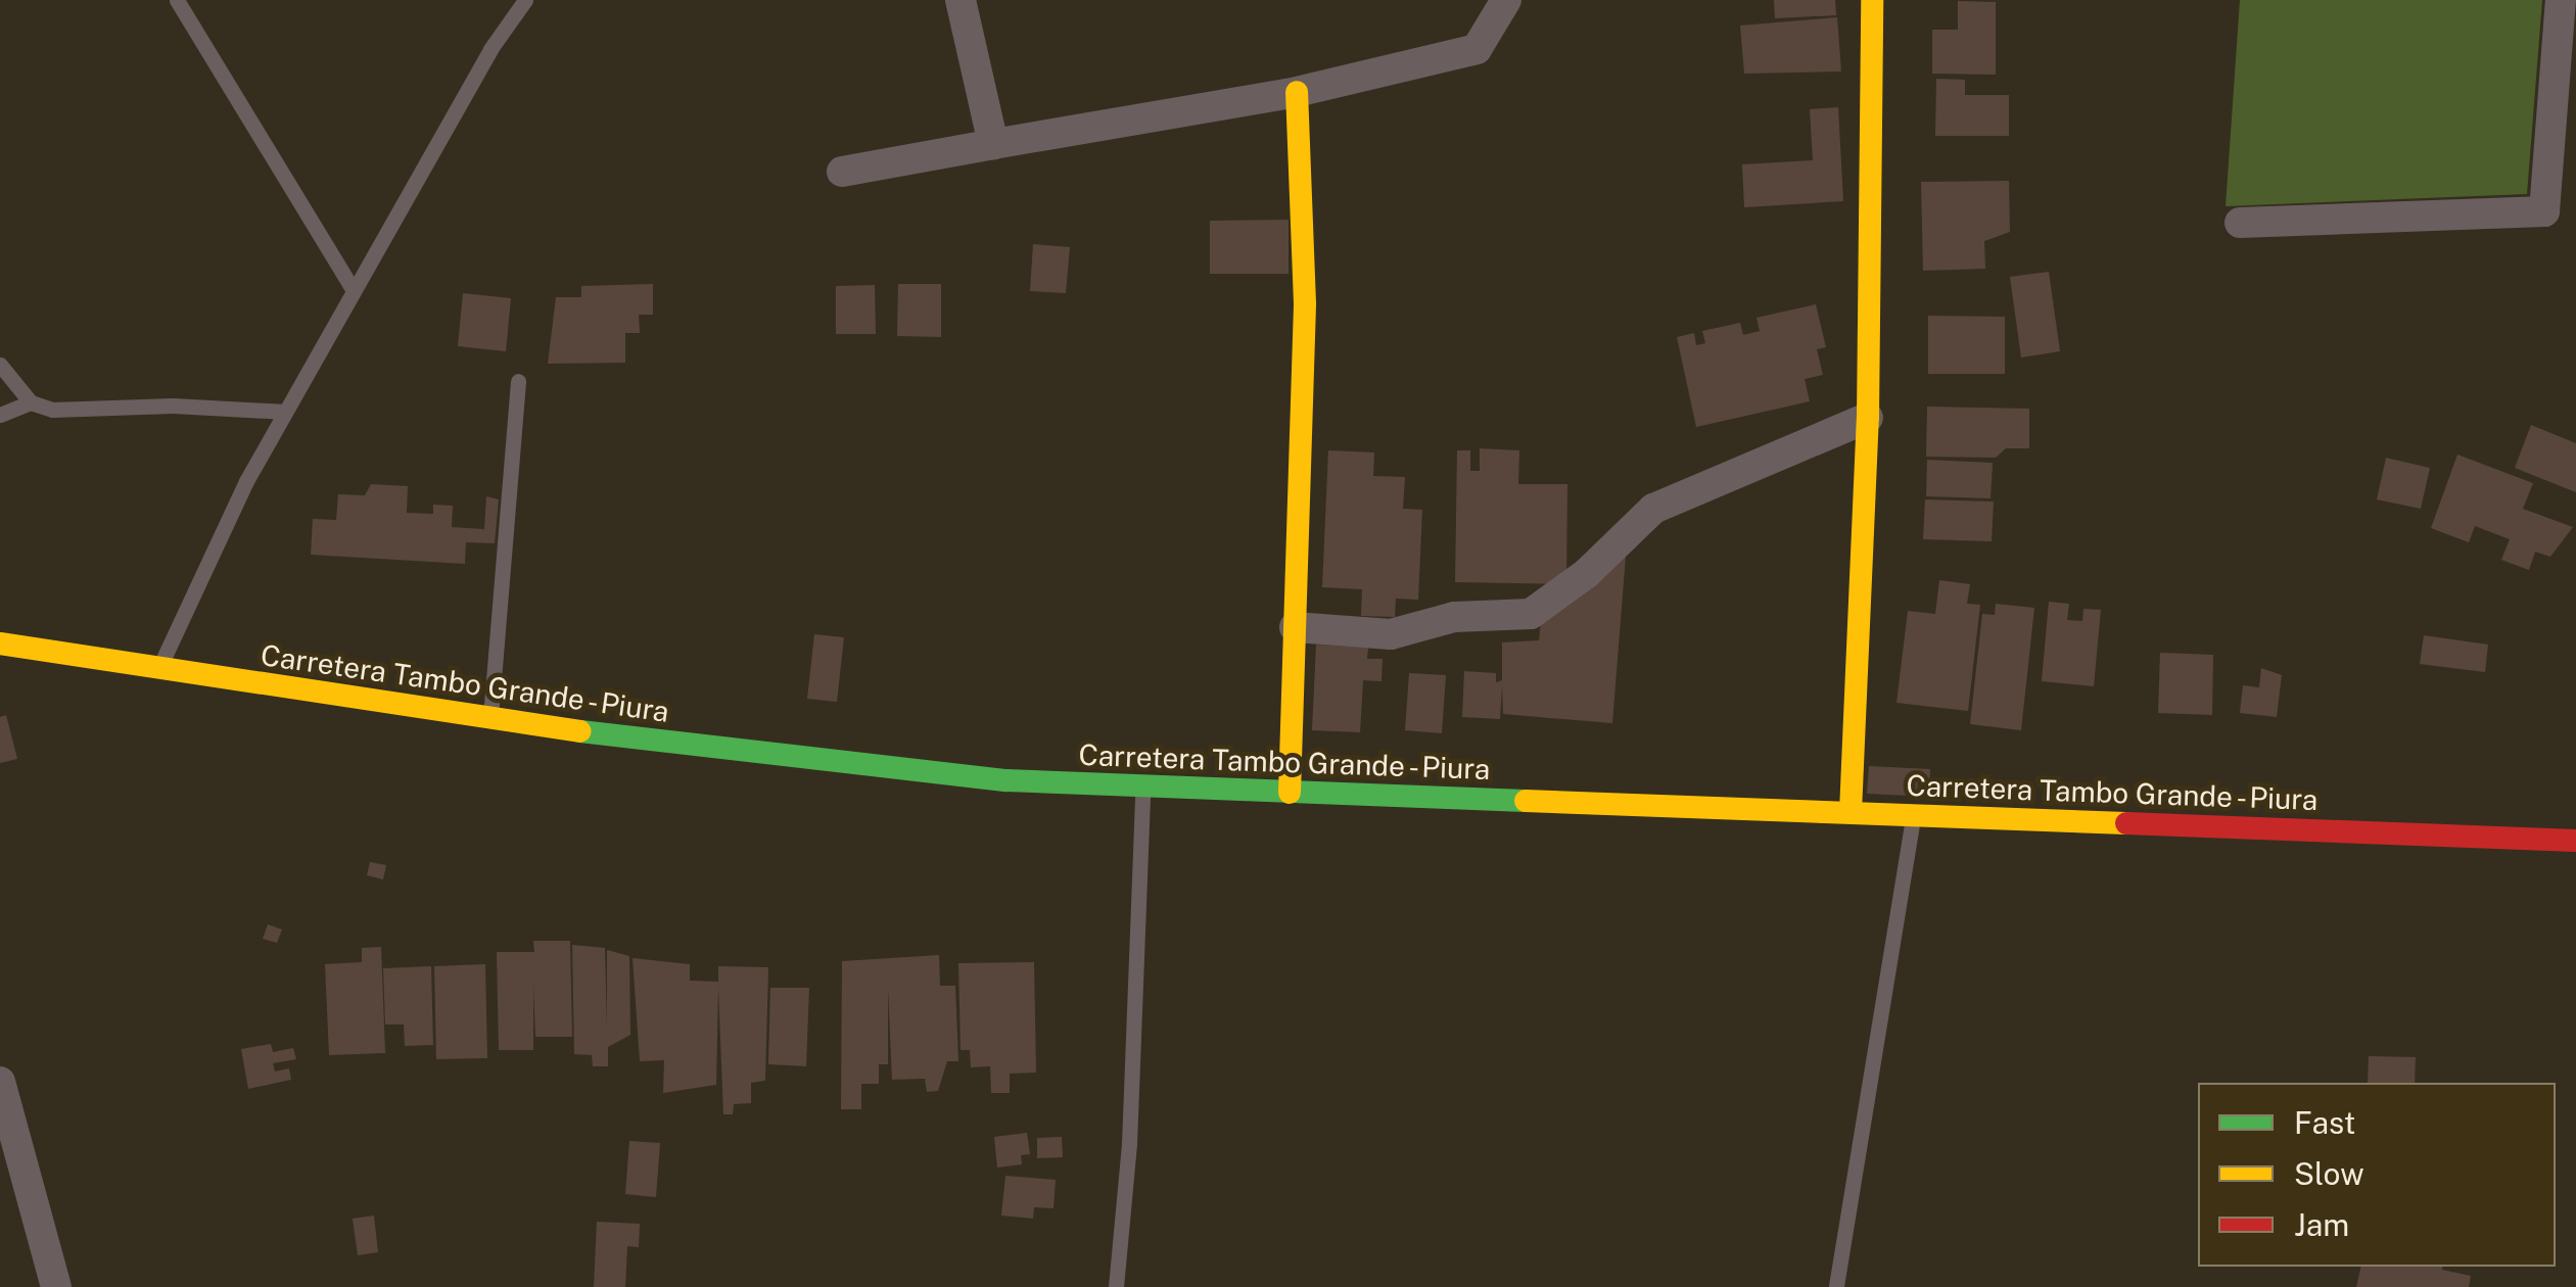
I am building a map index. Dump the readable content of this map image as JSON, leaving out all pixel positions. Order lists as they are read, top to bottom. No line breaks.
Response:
{"streets":{"main road":["Carretera Tambo Grande - Piura"]},"legend":["Fast","Slow","Jam"]}
